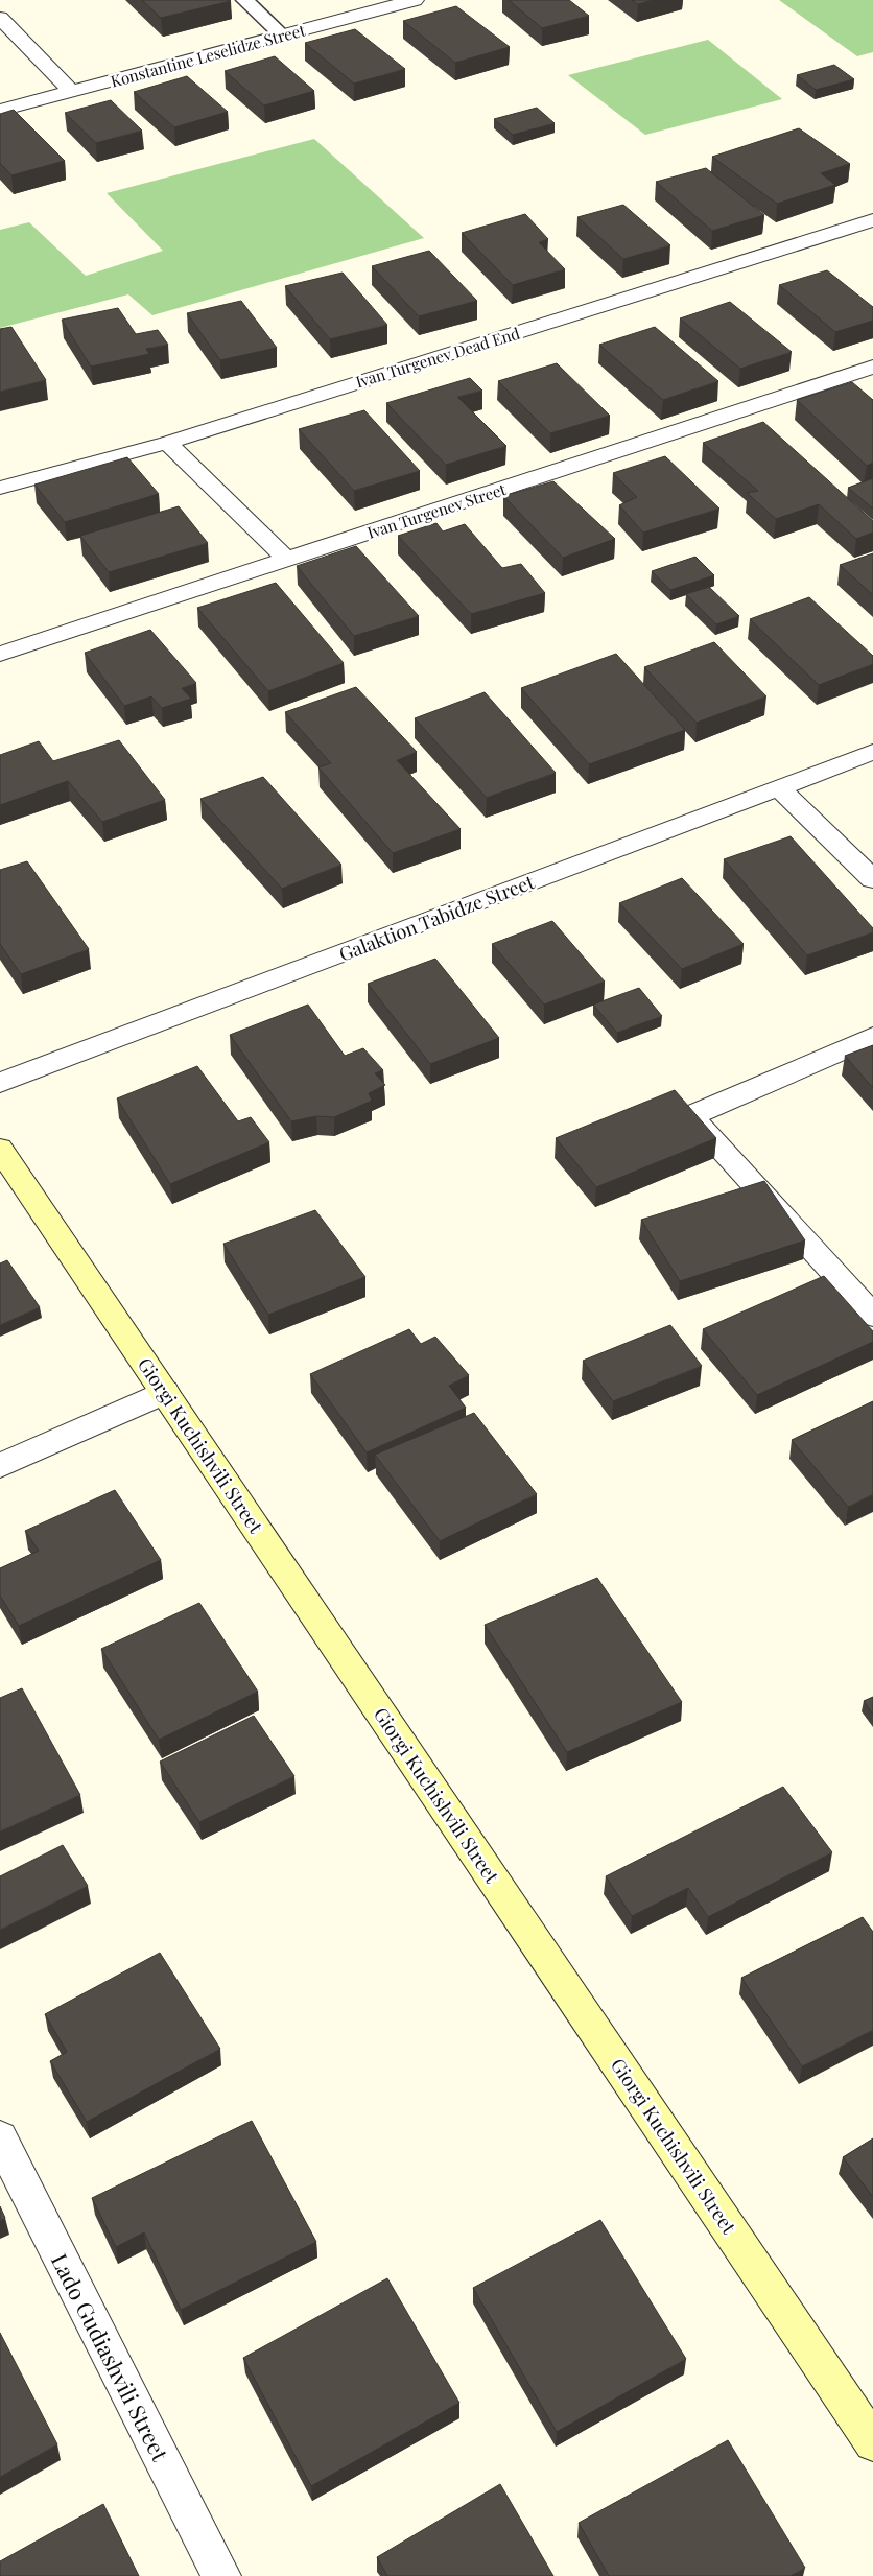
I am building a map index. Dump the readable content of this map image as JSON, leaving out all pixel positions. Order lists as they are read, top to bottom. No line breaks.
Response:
{"streets":{"street":["Konstantine Leselidze Street","Ivan Turgenev Dead End","Ivan Turgenev Street","Galaktion Tabidze Street","Giorgi Kuchishvili Street","Lado Gudiashvili Street"]}}
